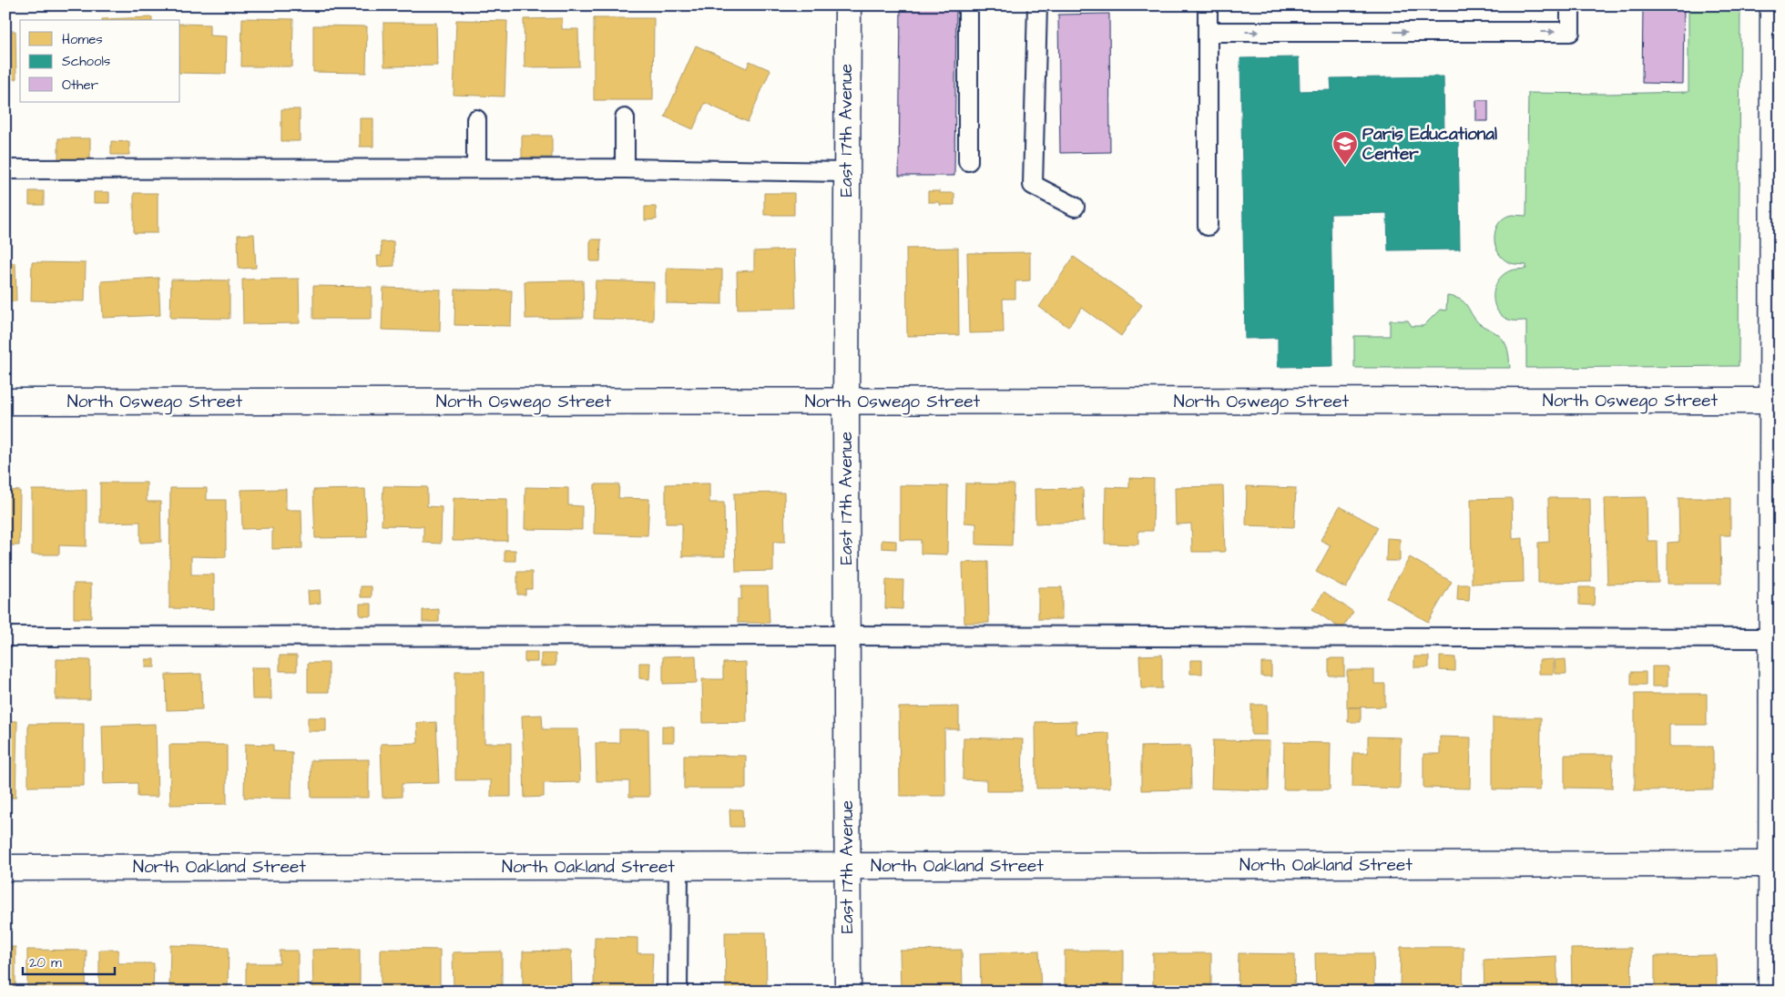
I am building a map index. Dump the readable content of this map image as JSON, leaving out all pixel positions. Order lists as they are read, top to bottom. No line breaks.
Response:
{"streets":{"street":["East 17th Avenue","North Oswego Street","North Oakland Street"]},"crossings":[["East 17th Avenue","North Oswego Street"],["East 17th Avenue","North Oakland Street"]],"places":{"school or university":["Paris Educational Center"]},"legend":["Homes","Schools","Other"],"scale_bar":"20 m"}
